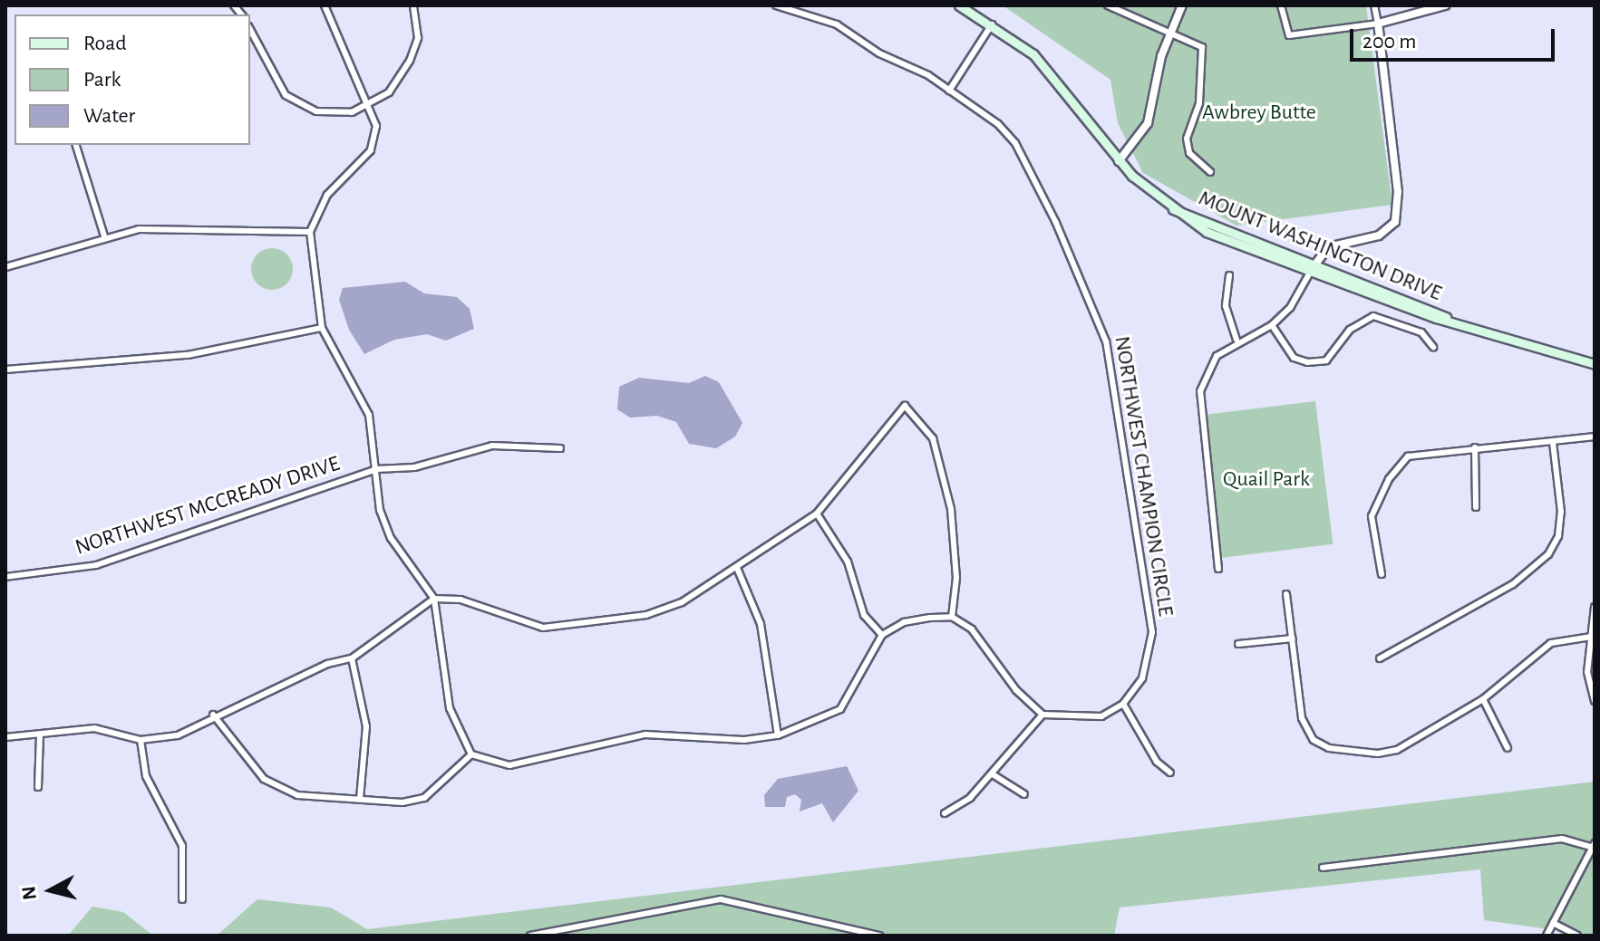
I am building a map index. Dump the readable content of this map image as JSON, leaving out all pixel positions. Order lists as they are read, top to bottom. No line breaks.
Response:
{"streets":{"main road":["MOUNT WASHINGTON DRIVE"],"street":["NORTHWEST CHAMPION CIRCLE","NORTHWEST MCCREADY DRIVE"]},"parks":["Awbrey Butte","Quail Park"],"legend":["Road","Park","Water"],"scale_bar":"200 m","north":"left"}
